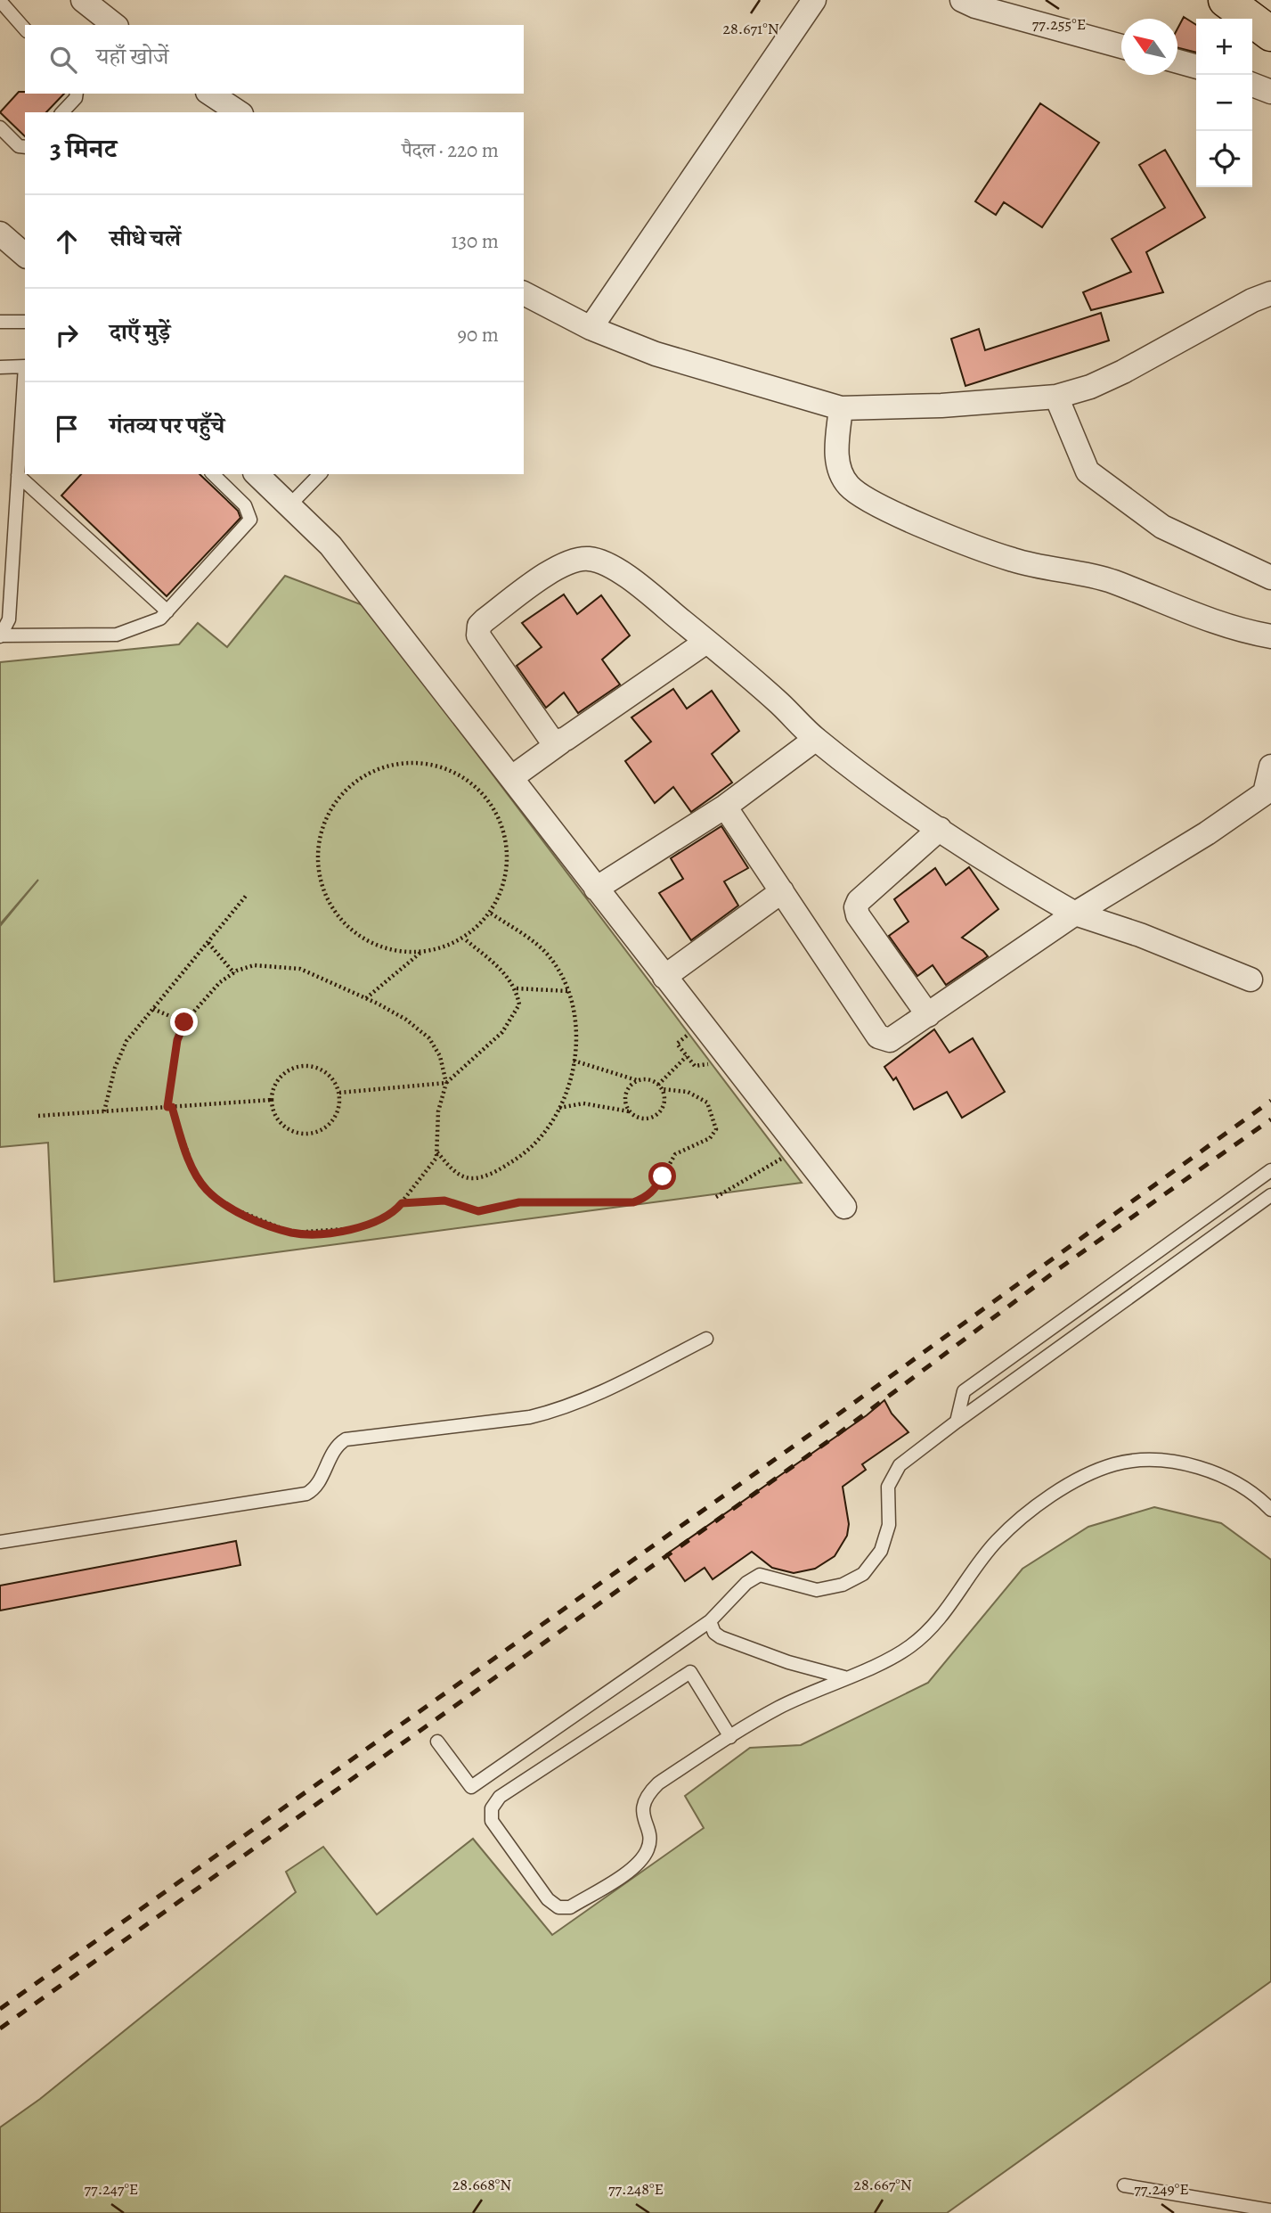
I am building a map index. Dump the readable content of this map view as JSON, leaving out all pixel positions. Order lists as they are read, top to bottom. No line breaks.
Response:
{"north":"top left","page":{"map_buttons":["+","−"],"search":"यहाँ खोजें","heading":["3 मिनट","पैदल · 220 m"],"list":[["सीधे चलें","130 m"],["दाएँ मुड़ें","90 m"],"गंतव्य पर पहुँचे"]},"coordinates":["77.255°E","28.671°N","28.668°N","28.667°N","77.247°E","77.248°E","77.249°E"]}
